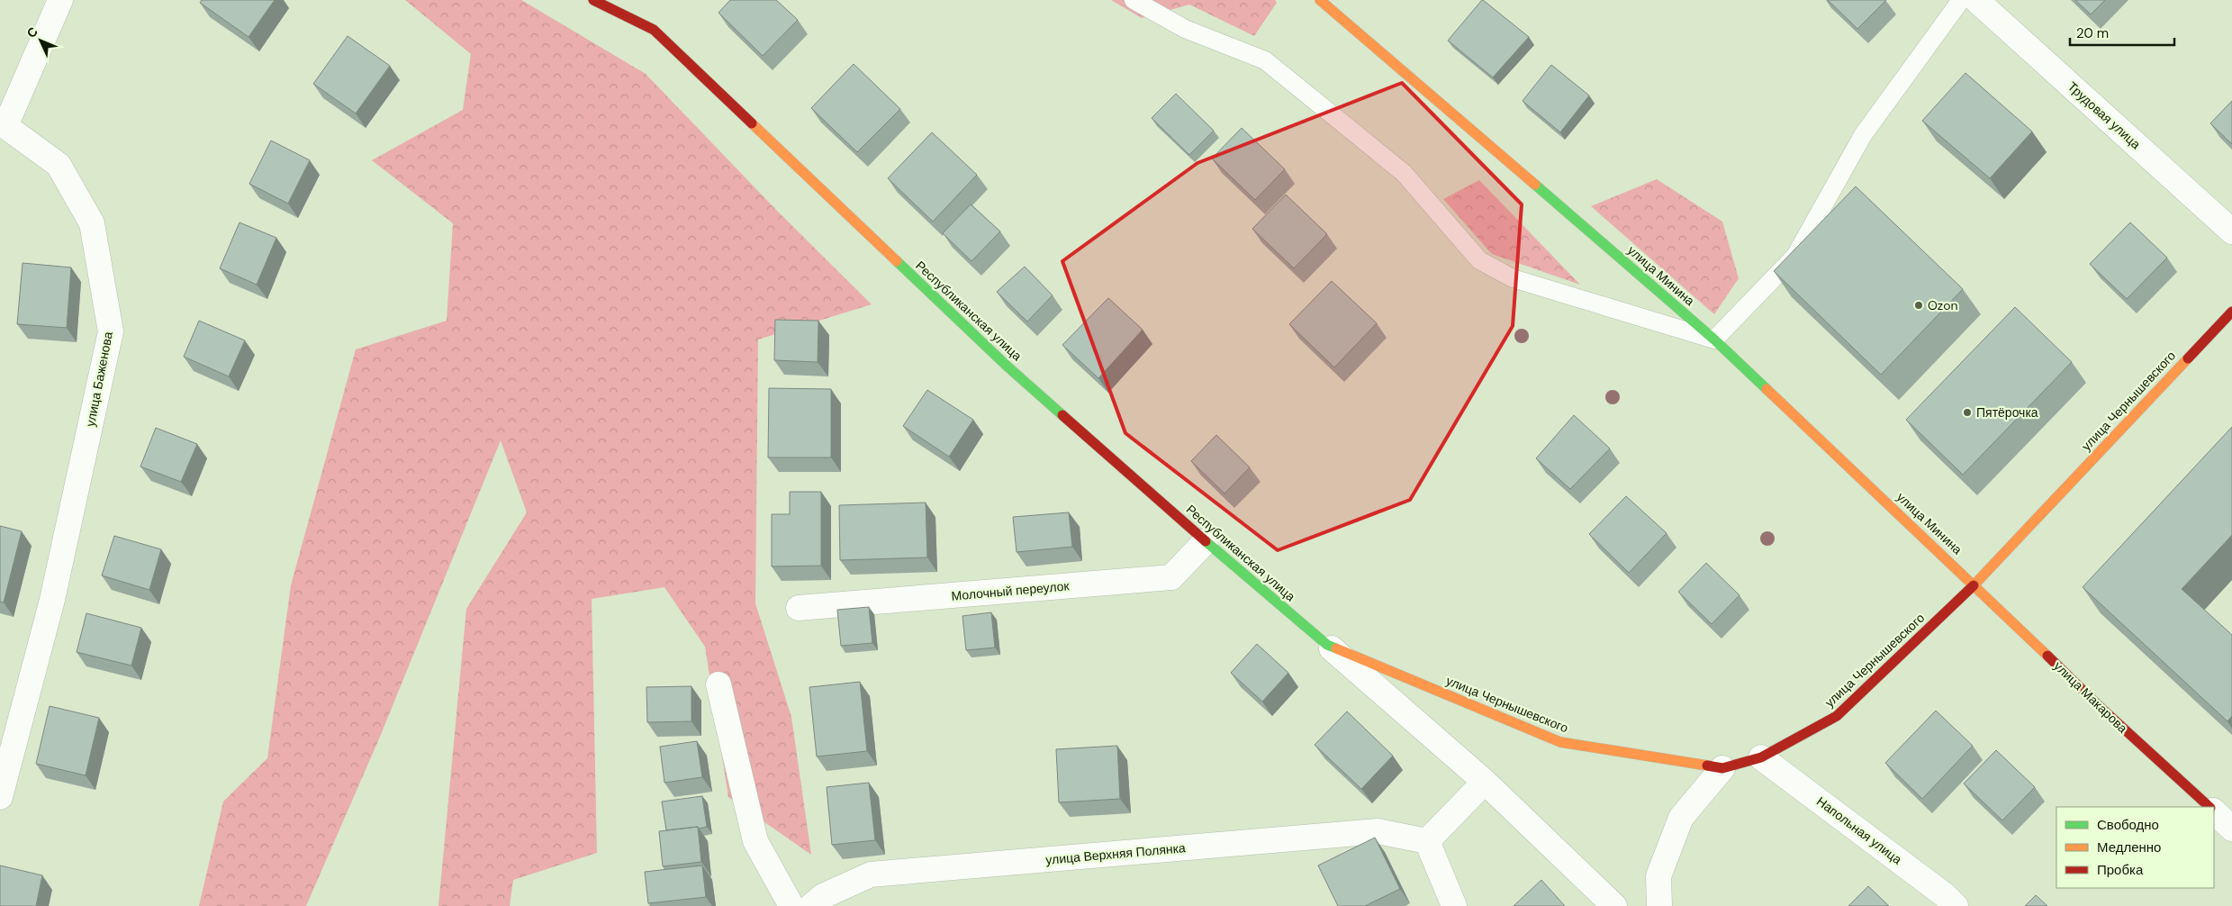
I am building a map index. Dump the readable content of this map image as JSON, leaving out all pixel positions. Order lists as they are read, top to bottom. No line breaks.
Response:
{"streets":{"street":["Трудовая улица","улица Минина","Республиканская улица","улица Баженова","улица Чернышевского","Молочный переулок","улица Макарова","Напольная улица","улица Верхняя Полянка"]},"crossings":[["улица Минина","улица Чернышевского"],["улица Минина","улица Макарова"],["Республиканская улица","улица Чернышевского"],["Республиканская улица","Молочный переулок"],["улица Чернышевского","улица Макарова"],["улица Чернышевского","Напольная улица"]],"places":["Ozon","Пятёрочка"],"legend":["Свободно","Медленно","Пробка"],"scale_bar":"20 m","north":"top left"}
